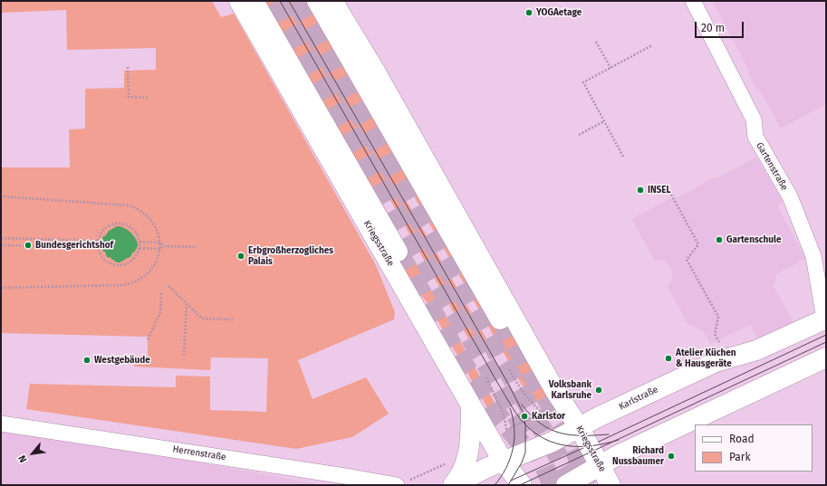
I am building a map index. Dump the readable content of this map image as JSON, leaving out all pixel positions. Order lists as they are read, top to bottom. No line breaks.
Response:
{"streets":{"main road":["Kriegsstraße","Karlstraße"],"street":["Gartenstraße","Herrenstraße"]},"crossings":[["Gartenstraße","Karlstraße"],["Kriegsstraße","Karlstraße"]],"places":["YOGAetage","INSEL","Gartenschule","Bundesgerichtshof","Erbgroßherzogliches Palais","Atelier Küchen & Hausgeräte","Westgebäude","Volksbank Karlsruhe","Karlstor","Richard Nussbaumer"],"legend":["Road","Park"],"scale_bar":"20 m","north":"bottom left"}
